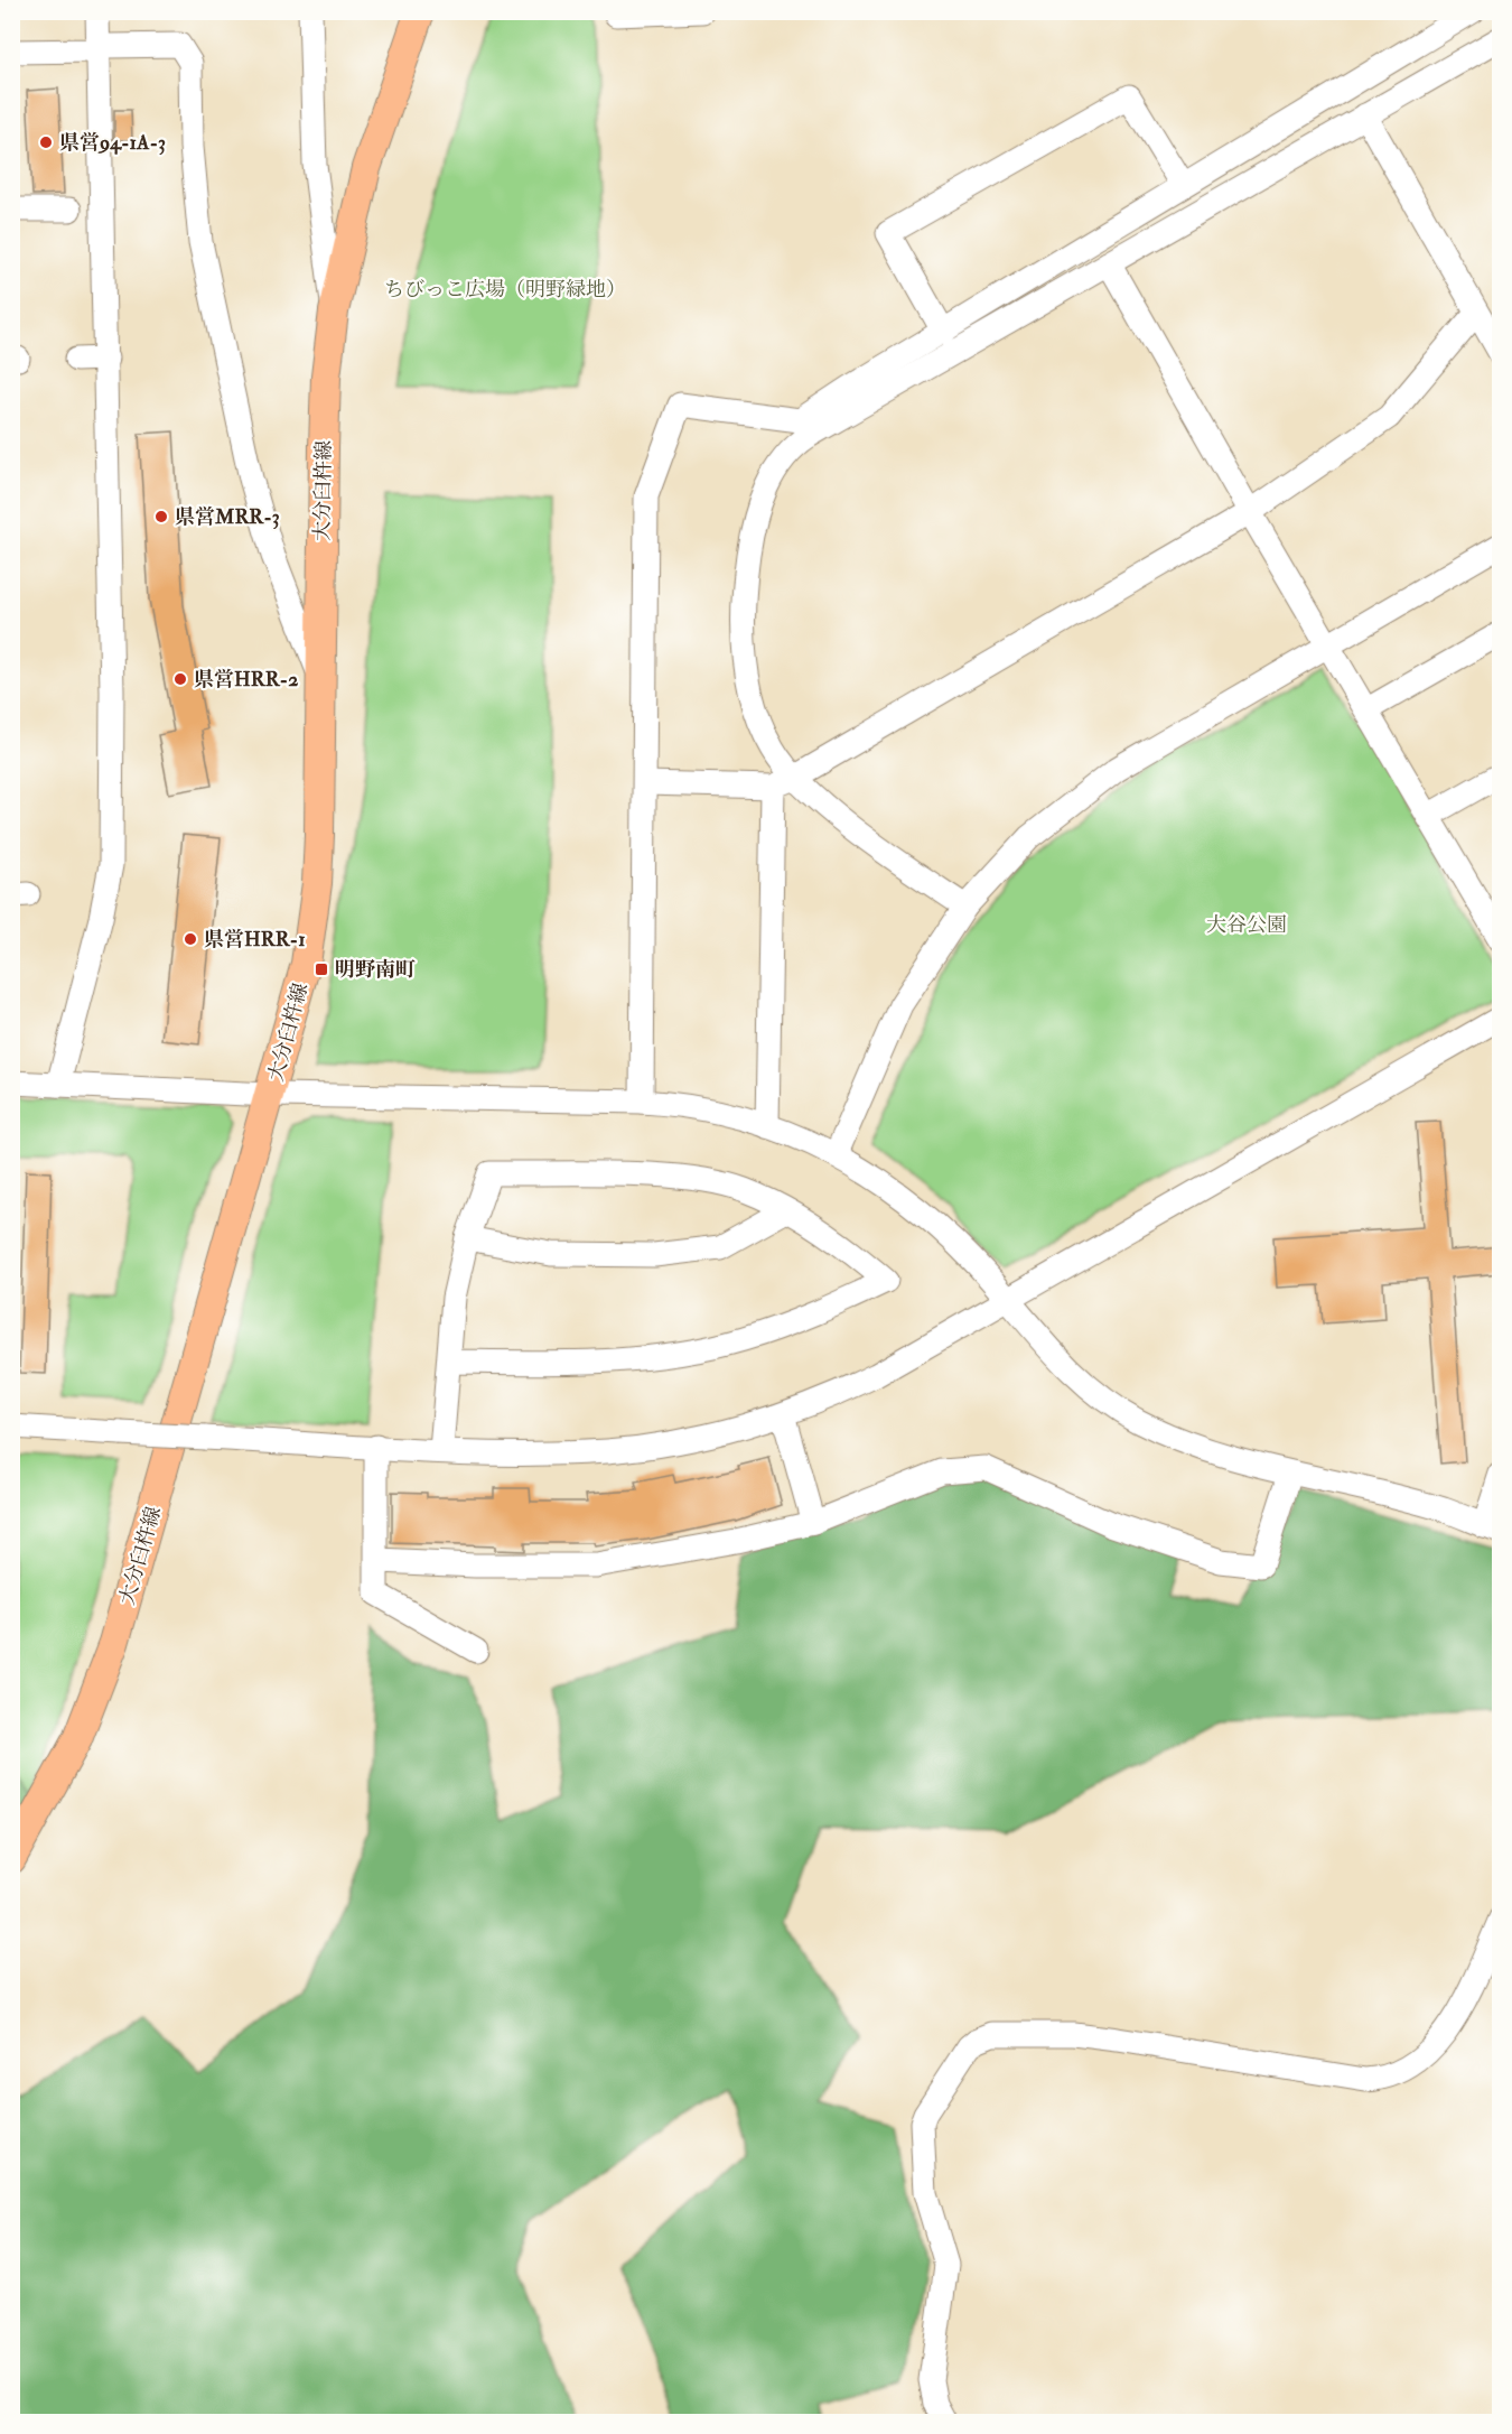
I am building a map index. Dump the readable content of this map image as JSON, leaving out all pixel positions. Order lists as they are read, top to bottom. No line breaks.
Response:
{"streets":{"main road":["大分臼杵線"]},"parks":["ちびっこ広場（明野緑地）","大谷公園"],"places":{"other":["県営94-1A-3","県営MRR-3","県営HRR-2","県営HRR-1"],"transit":["明野南町"]}}
